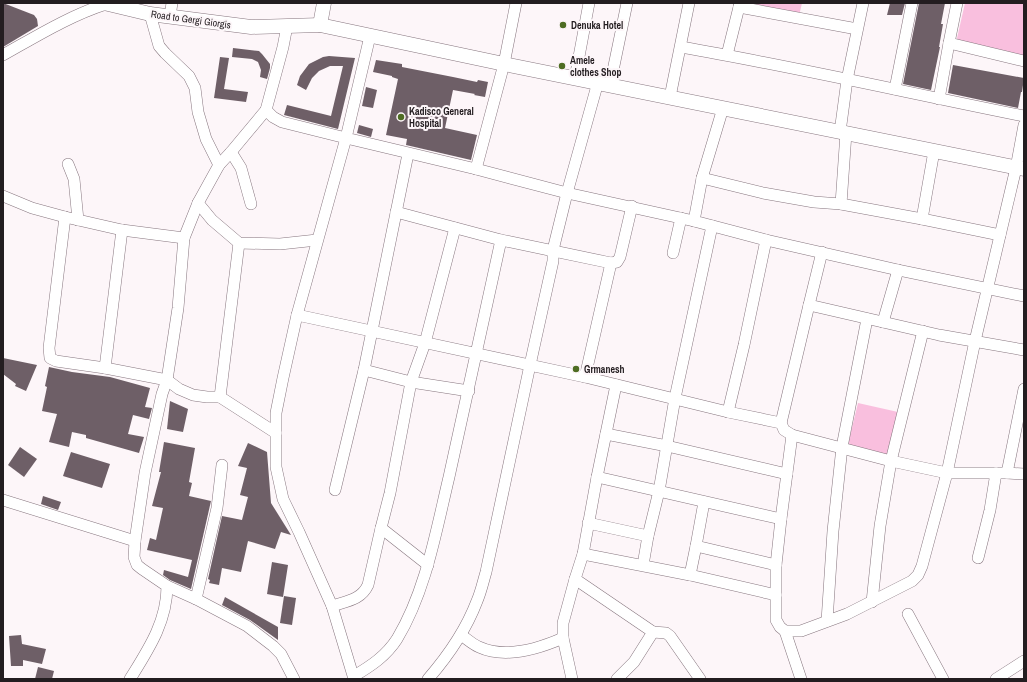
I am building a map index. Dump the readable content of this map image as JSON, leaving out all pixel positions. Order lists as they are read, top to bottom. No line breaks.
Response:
{"streets":{"main road":["Road to Gergi Giorgis"]},"places":["Denuka Hotel","Amele clothes Shop","Kadisco General Hospital","Grmanesh"]}
